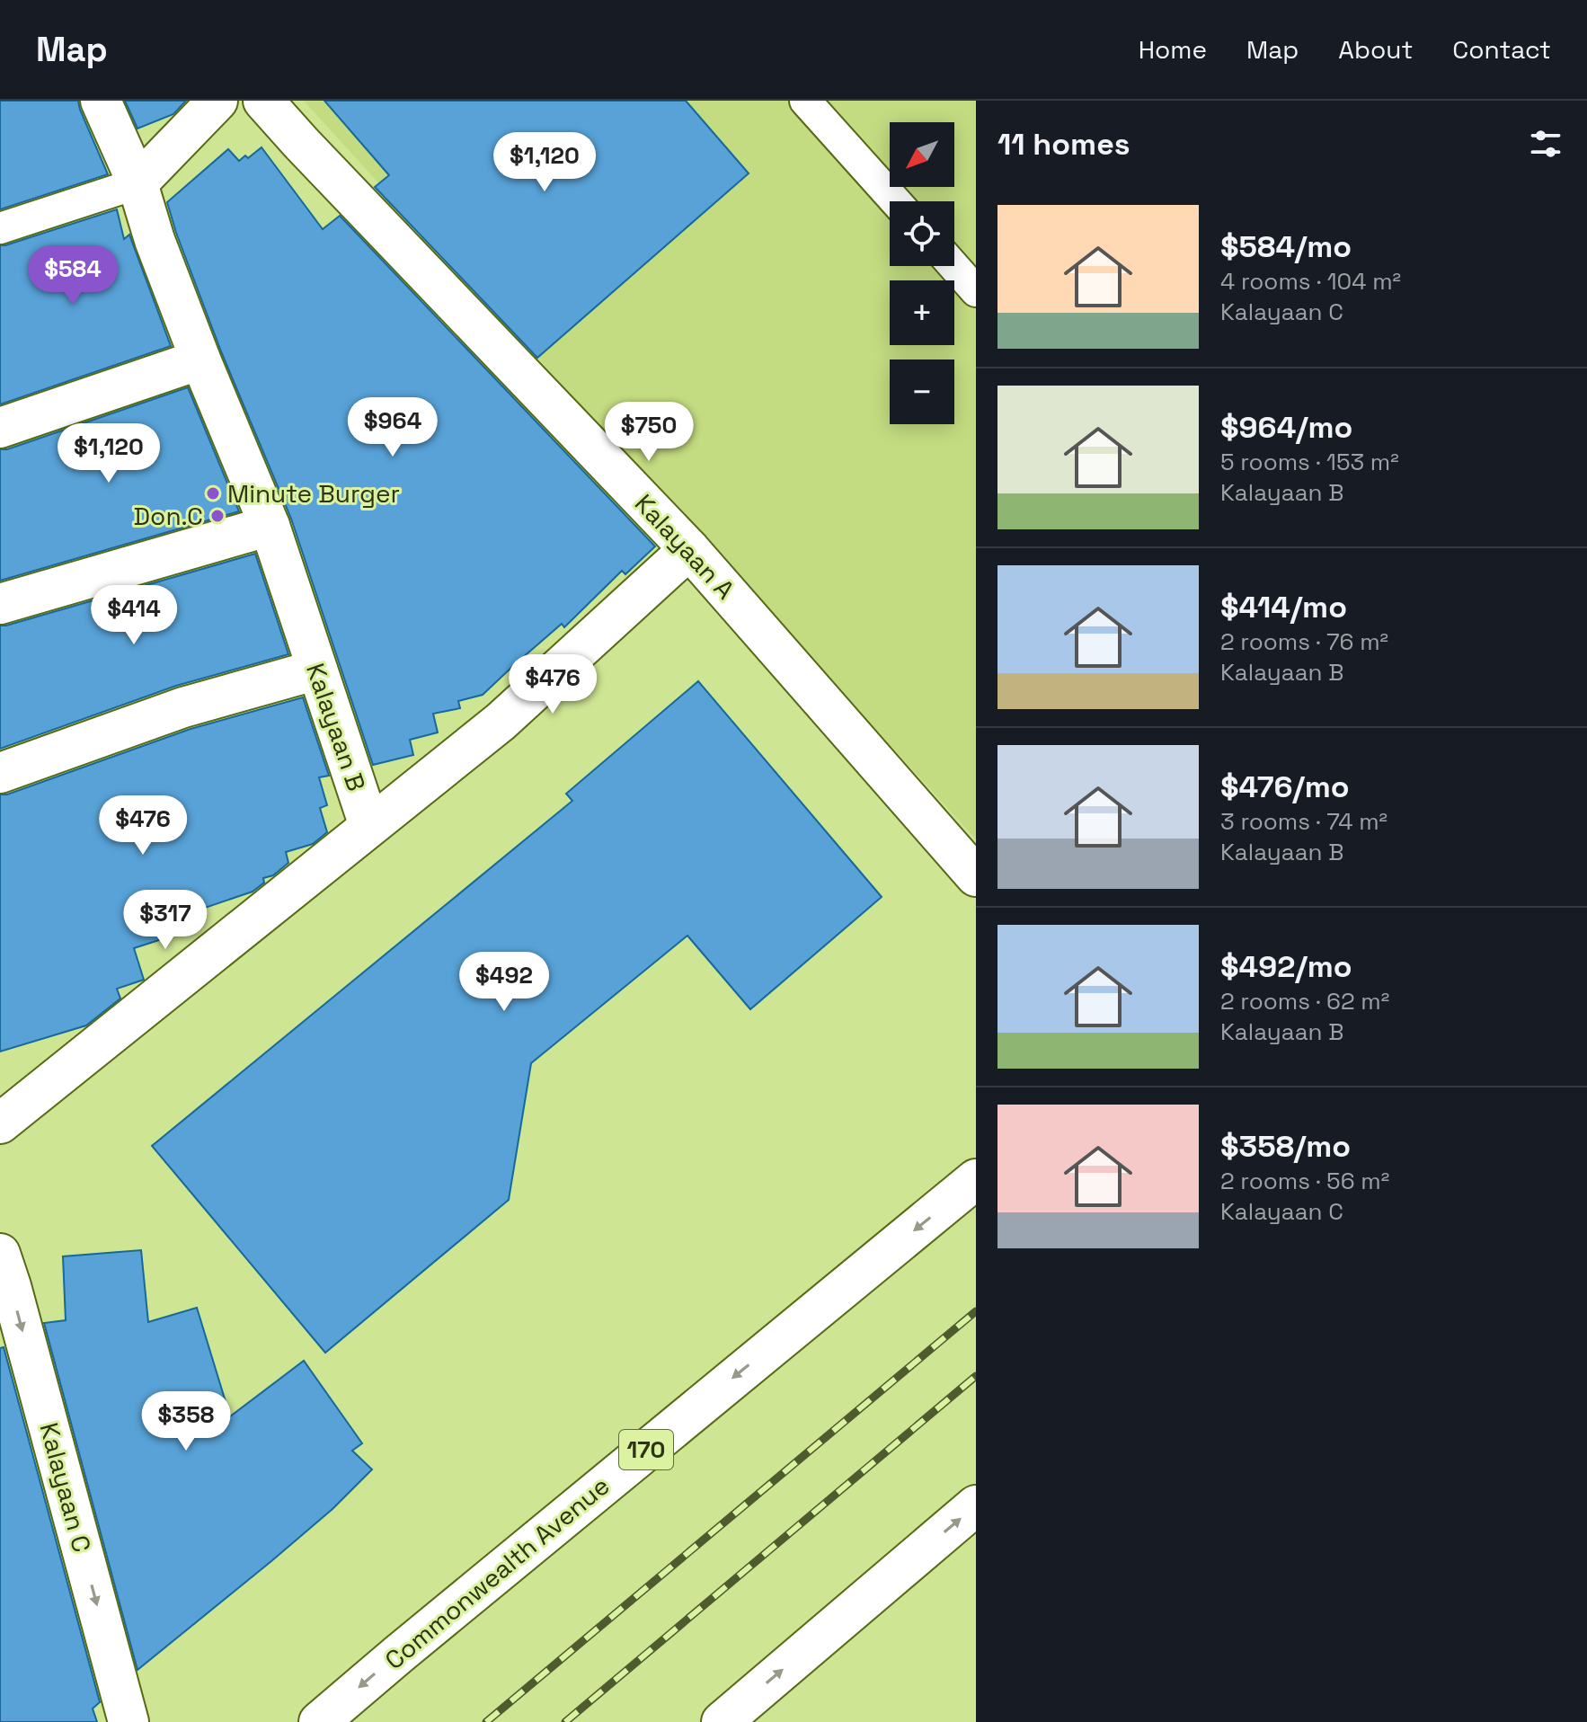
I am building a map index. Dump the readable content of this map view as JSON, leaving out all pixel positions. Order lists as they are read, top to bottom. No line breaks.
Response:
{"streets":{"street":["Kalayaan A","Kalayaan B","170","Kalayaan C","Commonwealth Avenue"]},"one_way":["Kalayaan C"],"places":["Minute Burger","Don.C"],"north":"bottom left","page":{"header":"Map","nav":["Home","Map","About","Contact"],"heading":"11 homes","map_buttons":["+","−"],"price":["$1,120","$584","$964","$750","$1,120","$414","$476","$476","$317","$492","$358"],"list":[{"name":"$584/mo","note":"4 rooms · 104 m² · Kalayaan C"},{"name":"$964/mo","note":"5 rooms · 153 m² · Kalayaan B"},{"name":"$414/mo","note":"2 rooms · 76 m² · Kalayaan B"},{"name":"$476/mo","note":"3 rooms · 74 m² · Kalayaan B"},{"name":"$492/mo","note":"2 rooms · 62 m² · Kalayaan B"},{"name":"$358/mo","note":"2 rooms · 56 m² · Kalayaan C"}]}}
